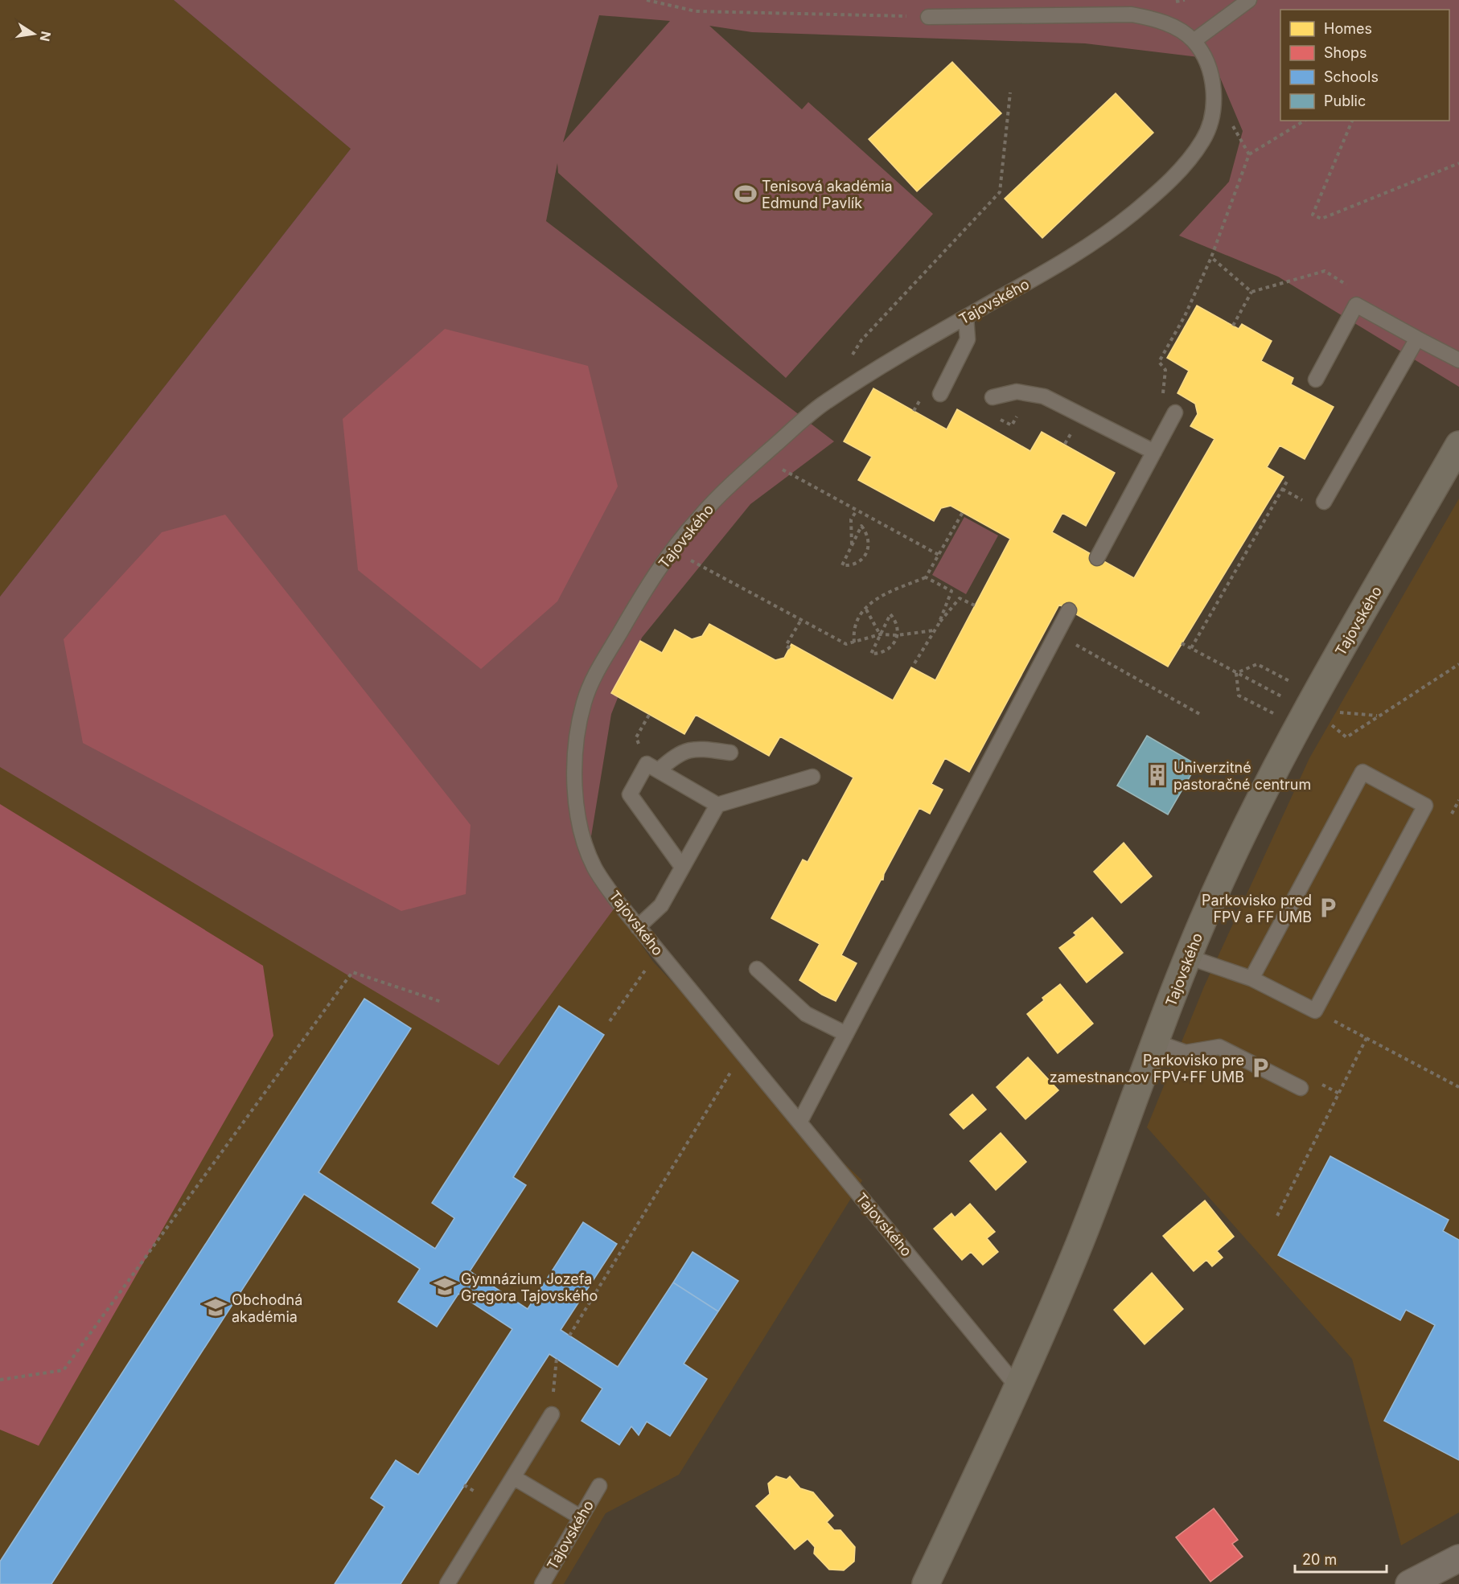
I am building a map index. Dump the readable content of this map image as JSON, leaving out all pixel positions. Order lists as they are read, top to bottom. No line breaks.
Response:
{"streets":{"main road":["Tajovského"]},"places":{"sports":["Tenisová akadémia Edmund Pavlík"],"building":["Univerzitné pastoračné centrum"],"parking":["Parkovisko pred FPV a FF UMB","Parkovisko pre zamestnancov FPV+FF UMB"],"school or university":["Gymnázium Jozefa Gregora Tajovského","Obchodná akadémia"]},"legend":["Homes","Shops","Schools","Public"],"scale_bar":"20 m","north":"right"}
